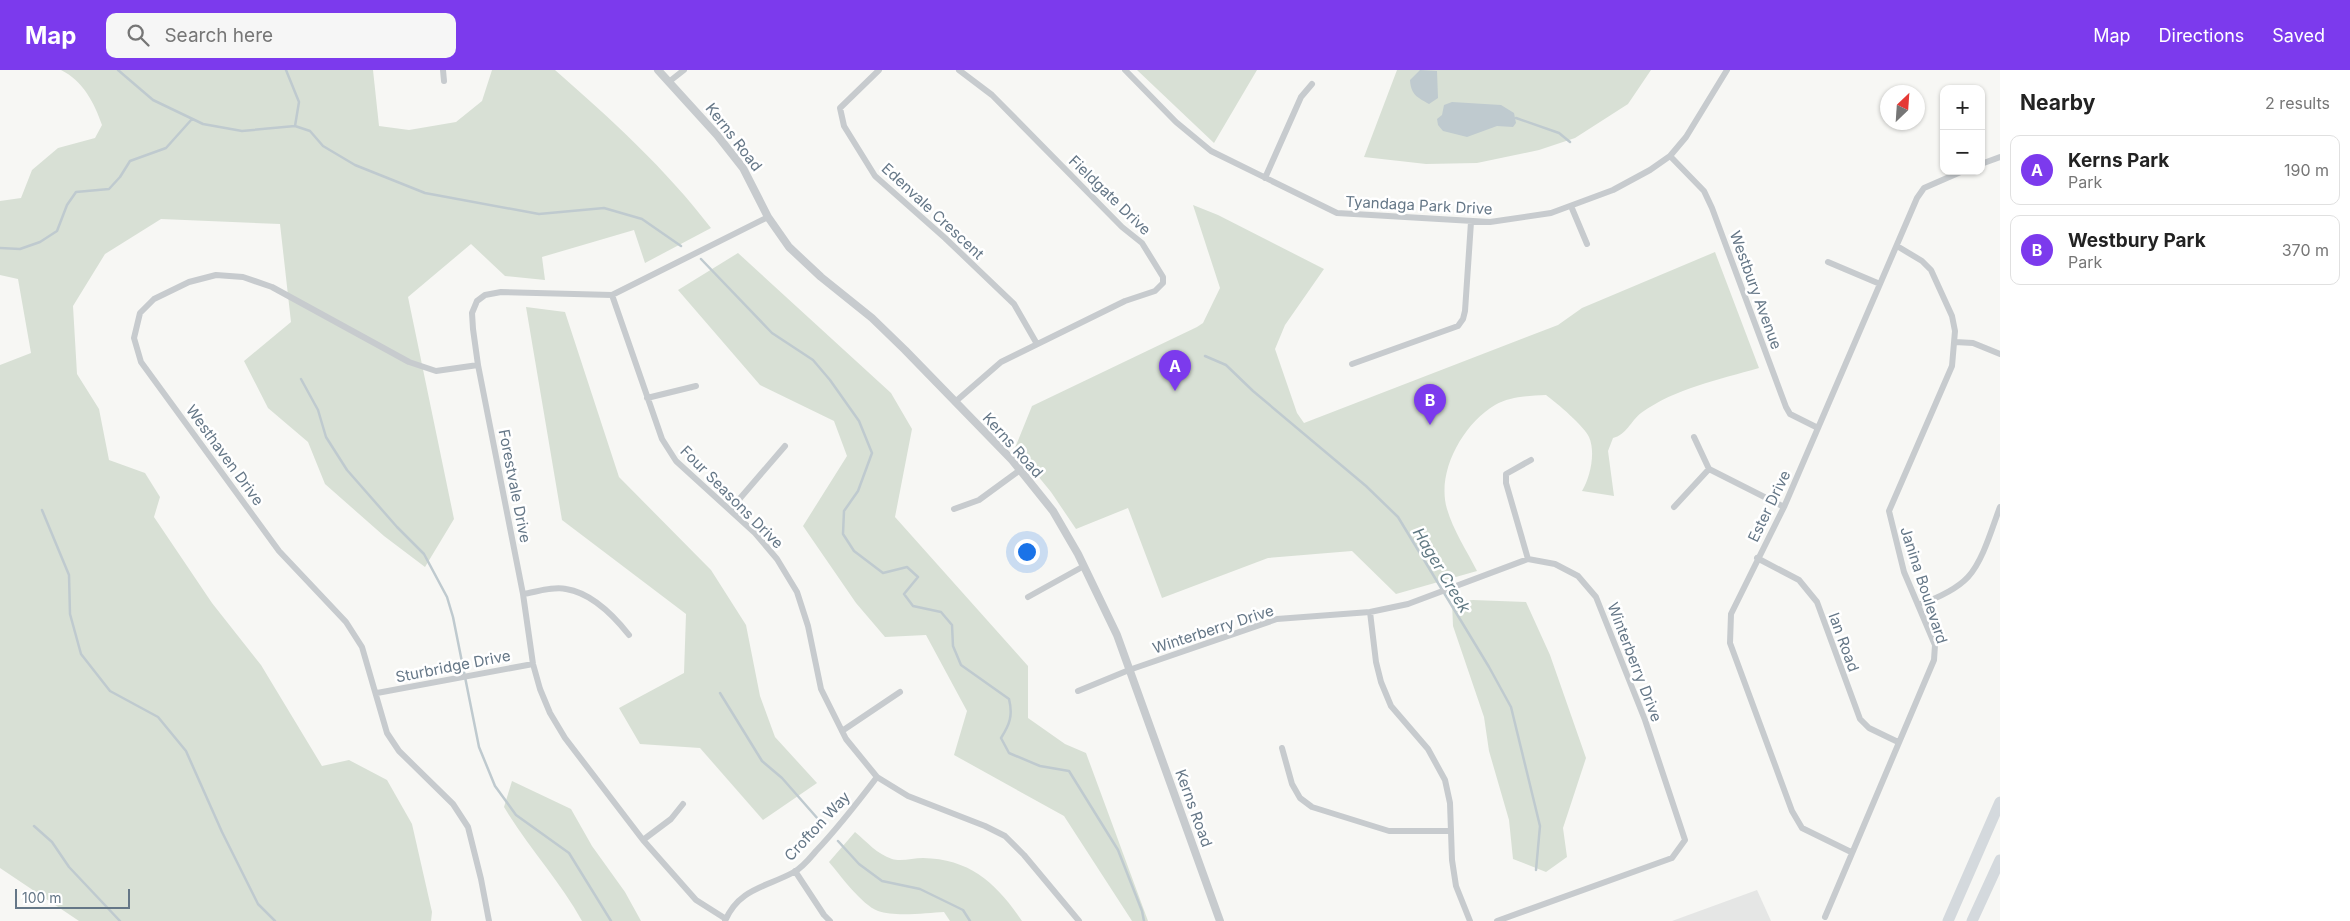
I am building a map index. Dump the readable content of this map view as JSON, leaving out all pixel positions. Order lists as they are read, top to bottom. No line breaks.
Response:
{"streets":{"street":["Kerns Road","Fieldgate Drive","Tyandaga Park Drive","Edenvale Crescent","Westbury Avenue","Westhaven Drive","Forestvale Drive","Four Seasons Drive","Ester Drive","Janina Boulevard","Winterberry Drive","Ian Road","Sturbridge Drive","Crofton Way"]},"crossings":[["Kerns Road","Fieldgate Drive"],["Kerns Road","Forestvale Drive"],["Kerns Road","Winterberry Drive"],["Fieldgate Drive","Edenvale Crescent"],["Tyandaga Park Drive","Westbury Avenue"],["Westbury Avenue","Ester Drive"],["Westhaven Drive","Forestvale Drive"],["Westhaven Drive","Sturbridge Drive"],["Forestvale Drive","Four Seasons Drive"],["Forestvale Drive","Sturbridge Drive"],["Forestvale Drive","Crofton Way"],["Four Seasons Drive","Crofton Way"],["Ester Drive","Janina Boulevard"],["Ester Drive","Ian Road"],["Janina Boulevard","Ian Road"]],"water":["Hager Creek"],"scale_bar":"100 m","north":"top right","page":{"header":"Map","search":"Search here","nav":["Map","Directions","Saved"],"heading":["Nearby","2 results"],"map_buttons":["+","−"],"list":[{"mark":"A","name":"Kerns Park","note":"Park","value":"190 m"},{"mark":"B","name":"Westbury Park","note":"Park","value":"370 m"}],"pins":["A","B"],"scale":"100 m"}}
